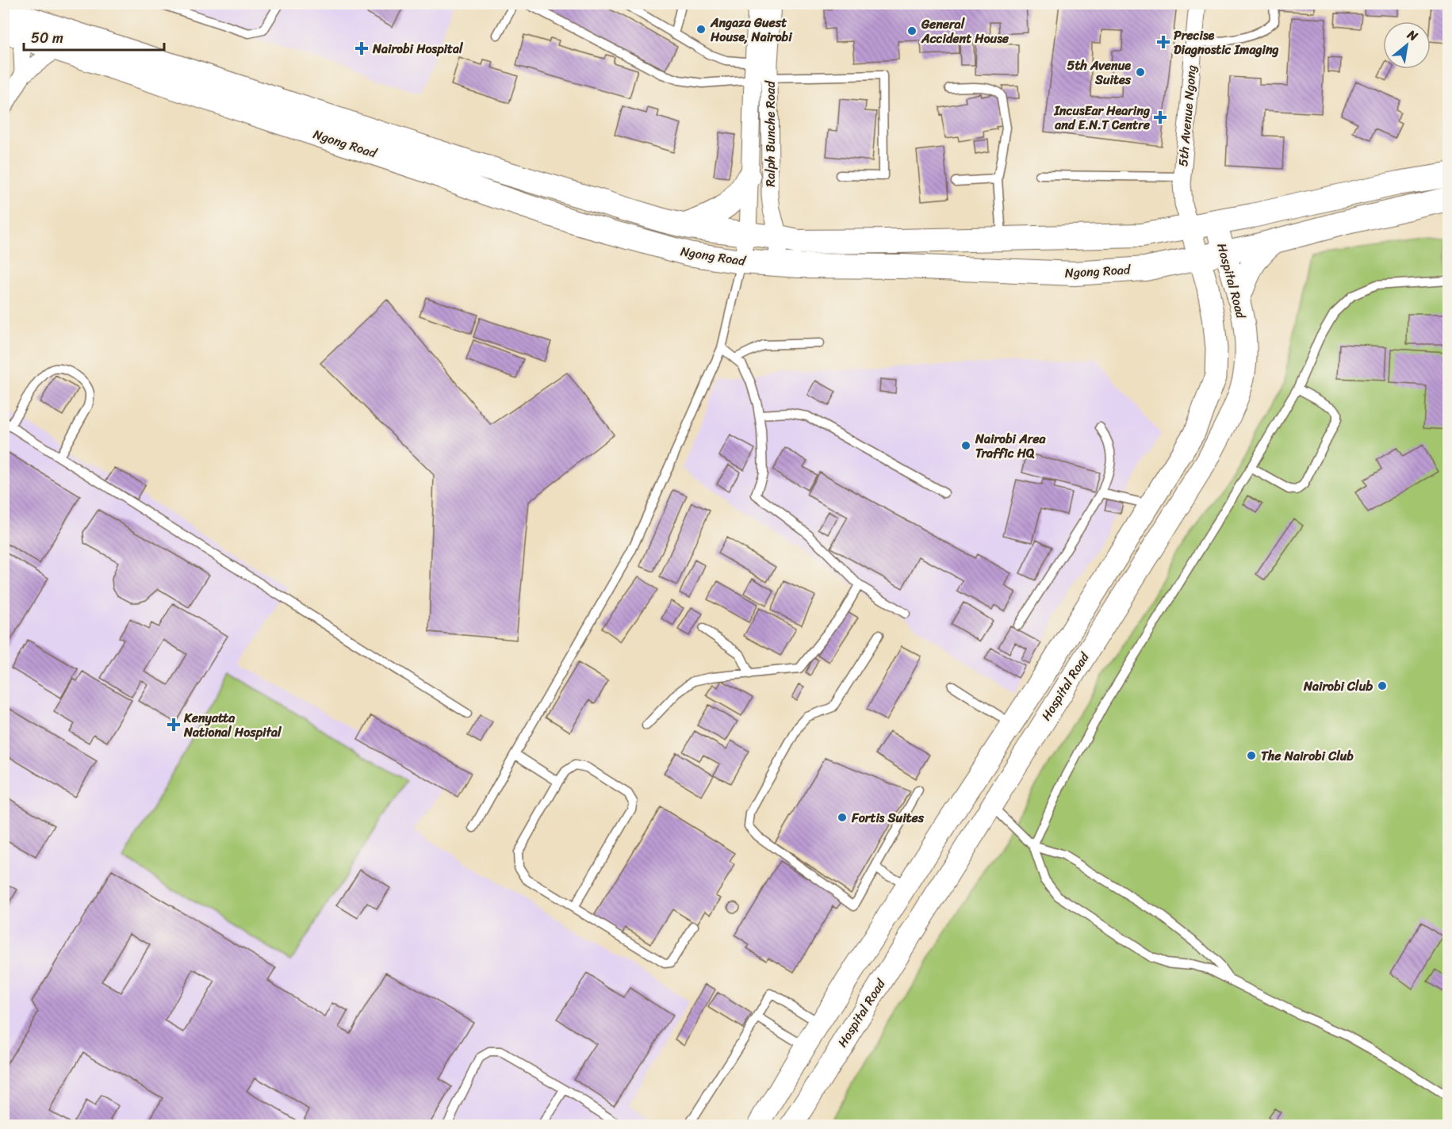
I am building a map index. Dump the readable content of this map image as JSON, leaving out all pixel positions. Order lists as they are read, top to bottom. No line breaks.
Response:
{"streets":{"main road":["Ngong Road"],"street":["5th Avenue Ngong","Ralph Bunche Road","Hospital Road"]},"crossings":[["5th Avenue Ngong","Ngong Road"],["5th Avenue Ngong","Hospital Road"],["Ralph Bunche Road","Ngong Road"],["Ngong Road","Hospital Road"]],"places":{"other":["Angaza Guest House, Nairobi","General Accident House","5th Avenue Suites","Nairobi Area Traffic HQ","Nairobi Club","The Nairobi Club","Fortis Suites"],"health":["Precise Diagnostic Imaging","Nairobi Hospital","IncusEar Hearing and E.N.T Centre","Kenyatta National Hospital"]},"scale_bar":"50 m","north":"top right"}
